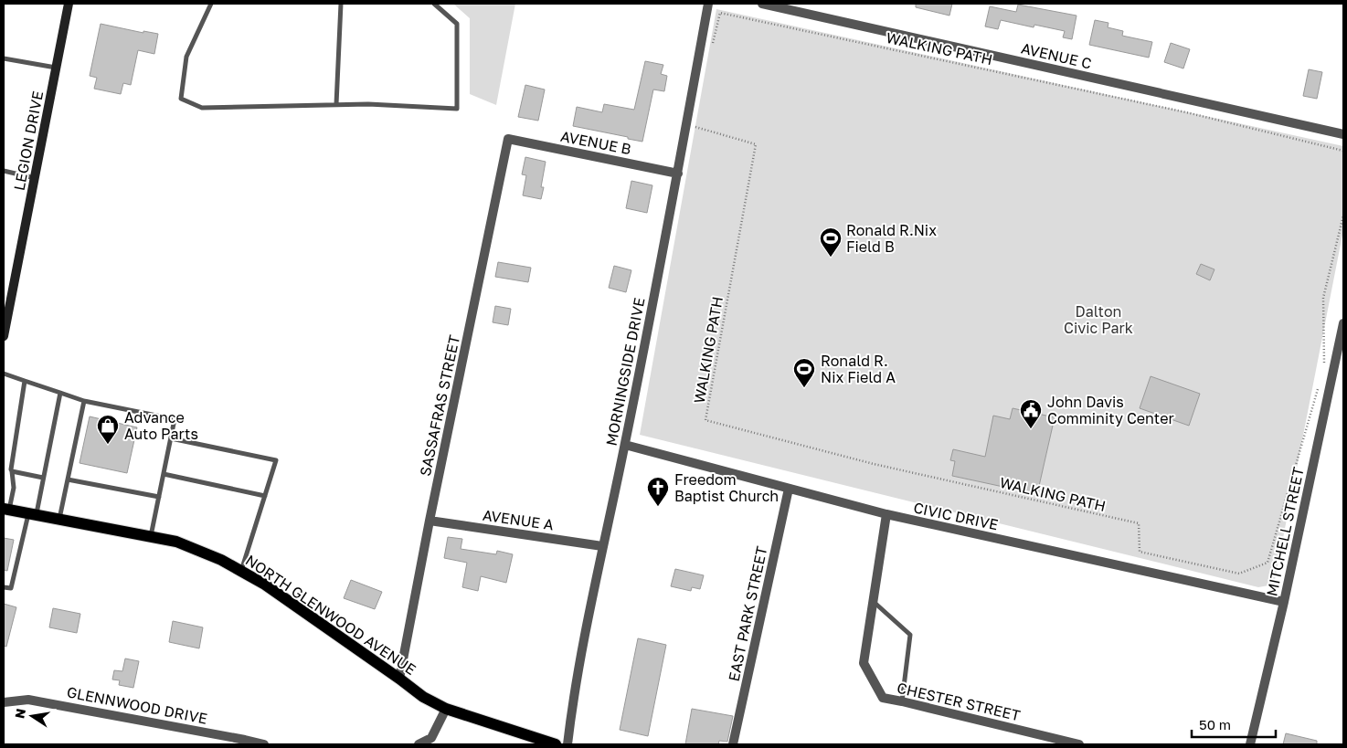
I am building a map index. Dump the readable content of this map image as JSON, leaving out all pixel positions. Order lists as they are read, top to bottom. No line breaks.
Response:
{"streets":{"main road":["NORTH GLENWOOD AVENUE"],"street":["AVENUE C","LEGION DRIVE","AVENUE B","MORNINGSIDE DRIVE","SASSAFRAS STREET","CIVIC DRIVE","AVENUE A","MITCHELL STREET","EAST PARK STREET","CHESTER STREET","GLENNWOOD DRIVE"],"path":["WALKING PATH"]},"crossings":[["AVENUE B","MORNINGSIDE DRIVE"],["AVENUE B","SASSAFRAS STREET"],["MORNINGSIDE DRIVE","CIVIC DRIVE"],["MORNINGSIDE DRIVE","AVENUE A"],["SASSAFRAS STREET","AVENUE A"],["SASSAFRAS STREET","NORTH GLENWOOD AVENUE"],["CIVIC DRIVE","MITCHELL STREET"],["CIVIC DRIVE","EAST PARK STREET"],["CIVIC DRIVE","CHESTER STREET"]],"parks":["Dalton Civic Park"],"places":{"sports":["Ronald R.Nix Field B","Ronald R. Nix Field A"],"public building":["John Davis Comminity Center"],"shop":["Advance Auto Parts"],"church":["Freedom Baptist Church"]},"scale_bar":"50 m","north":"left"}
